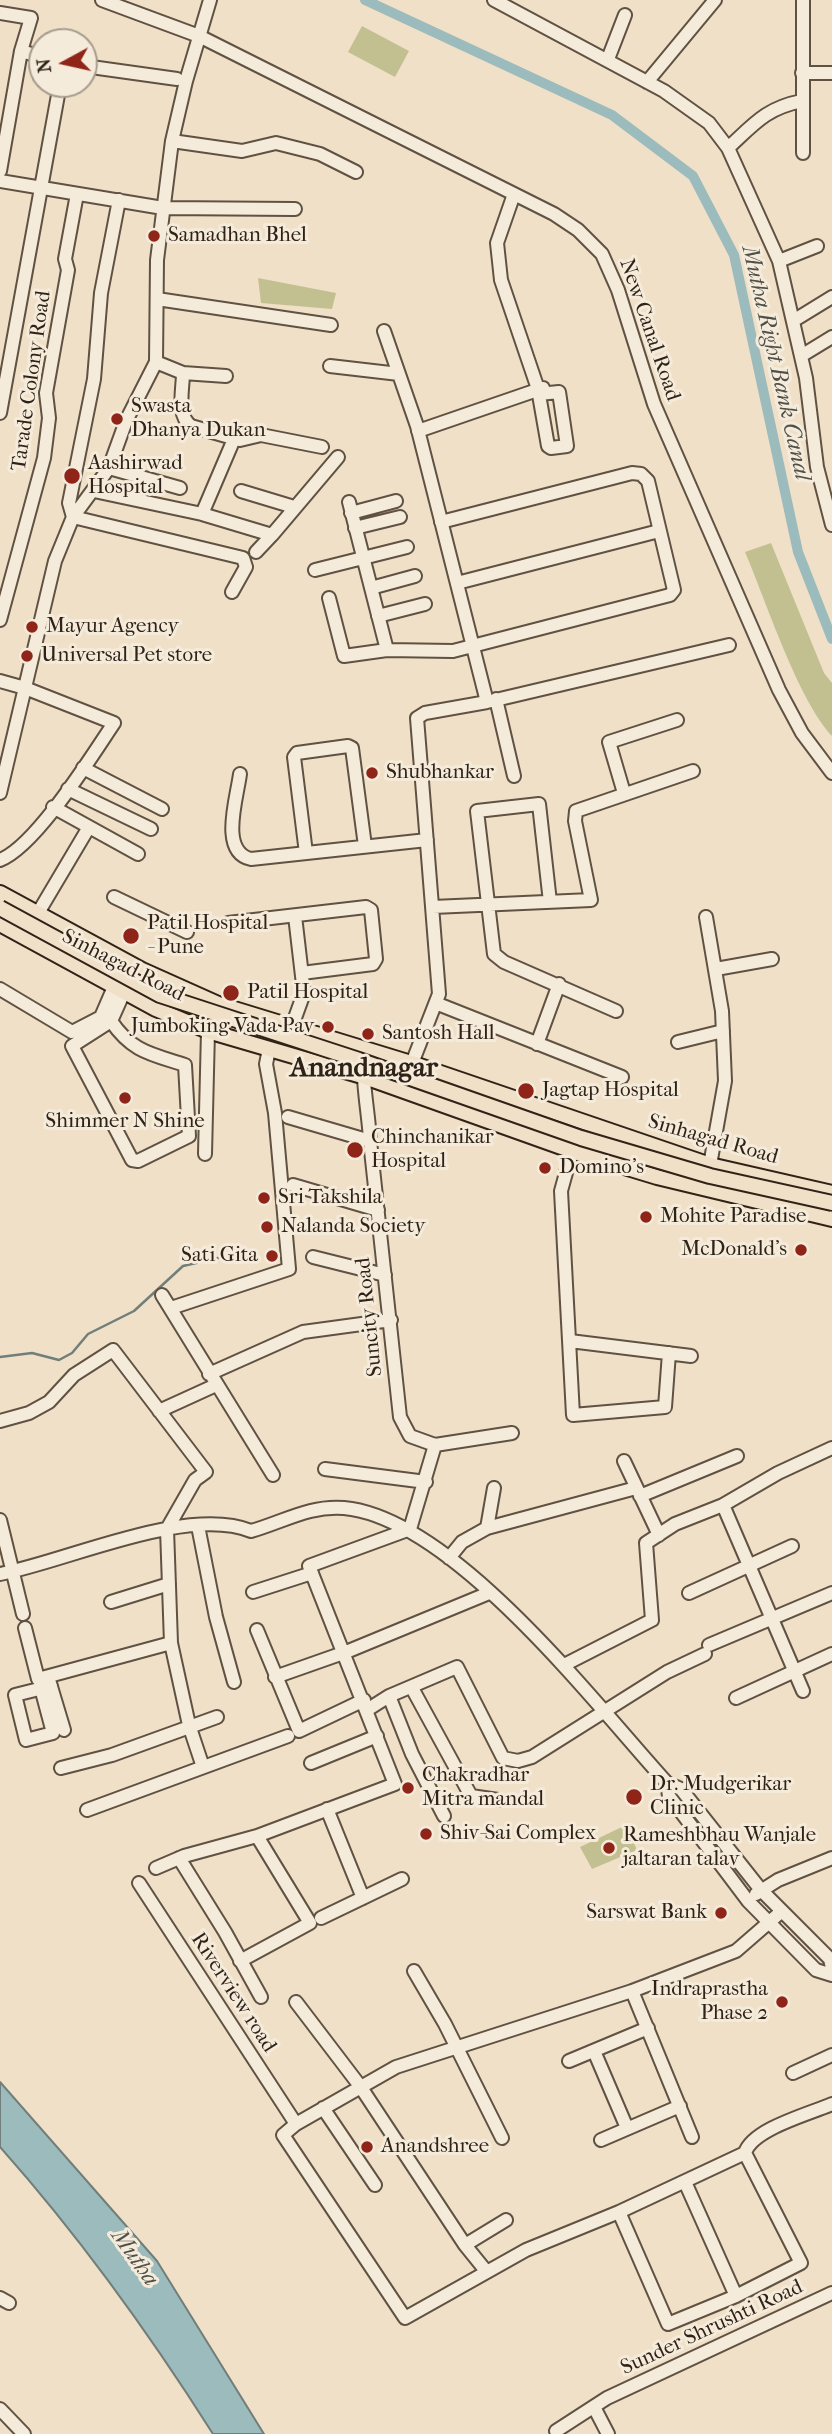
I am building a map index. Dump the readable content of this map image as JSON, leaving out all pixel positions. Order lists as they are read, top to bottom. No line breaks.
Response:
{"streets":{"main road":["Sinhagad Road"],"street":["New Canal Road","Tarade Colony Road","Suncity Road","Riverview road","Sunder Shrushti Road"]},"crossings":[["Sinhagad Road","Suncity Road"]],"districts":["Anandnagar"],"water":["Mutha Right Bank Canal","Mutha"],"places":["Samadhan Bhel","Swasta Dhanya Dukan","Aashirwad Hospital","Mayur Agency","Universal Pet store","Shubhankar","Patil Hospital - Pune","Patil Hospital","Jumboking Vada Pav","Santosh Hall","Jagtap Hospital","Shimmer N Shine","Chinchanikar Hospital","Domino's","Sri Takshila","Mohite Paradise","Nalanda Society","McDonald's","Sati Gita","Chakradhar Mitra mandal","Dr. Mudgerikar Clinic","Shiv-Sai Complex","Rameshbhau Wanjale jaltaran talav","Sarswat Bank","Indraprastha Phase 2","Anandshree"],"north":"left"}
